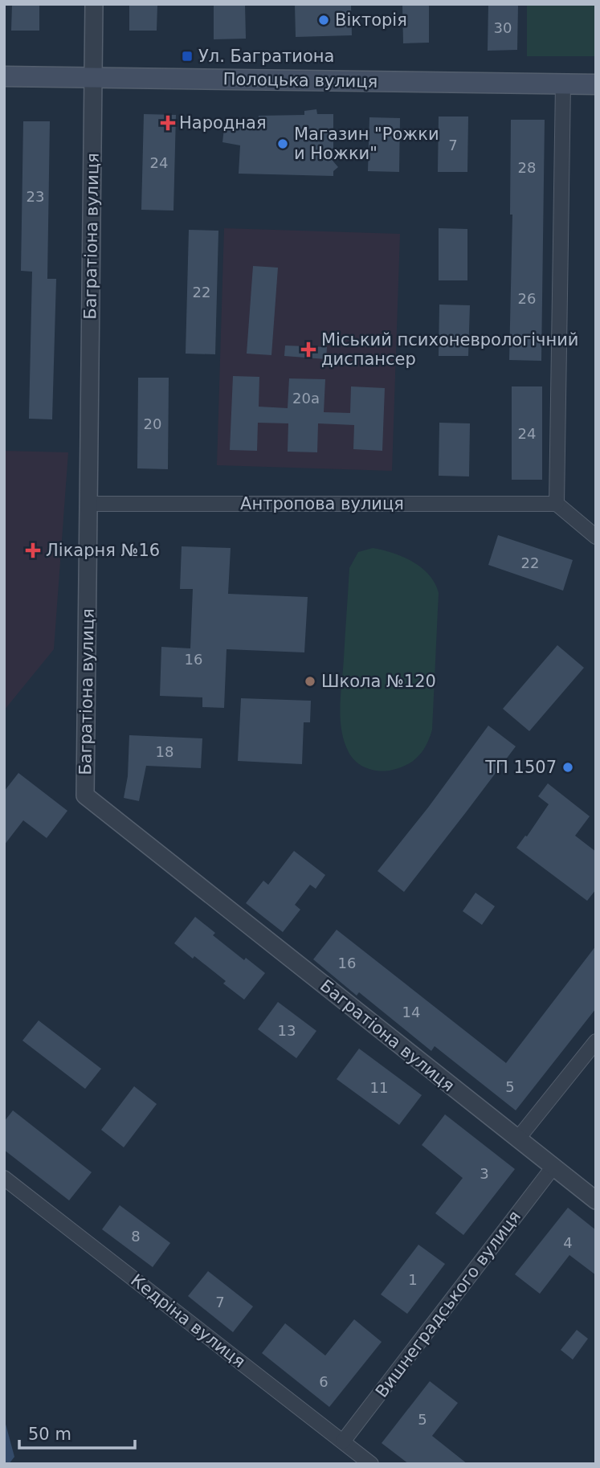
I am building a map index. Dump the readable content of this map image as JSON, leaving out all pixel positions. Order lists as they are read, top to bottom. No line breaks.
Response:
{"streets":{"main road":["Полоцька вулиця"],"street":["Багратіона вулиця","Антропова вулиця","Вишнеградського вулиця","Кедріна вулиця"]},"crossings":[["Полоцька вулиця","Багратіона вулиця"],["Багратіона вулиця","Антропова вулиця"],["Багратіона вулиця","Вишнеградського вулиця"],["Вишнеградського вулиця","Кедріна вулиця"]],"places":{"other":["Вікторія","Магазин \"Рожки и Ножки\"","Школа №120","ТП 1507"],"transit":["Ул. Багратиона"],"health":["Народная","Міський психоневрологічний диспансер","Лікарня №16"]},"house_numbers":["30","7","24","28","23","22","26","20а","20","24","22","16","18","16","14","13","5","11","3","8","4","1","7","6","5"],"scale_bar":"50 m"}
